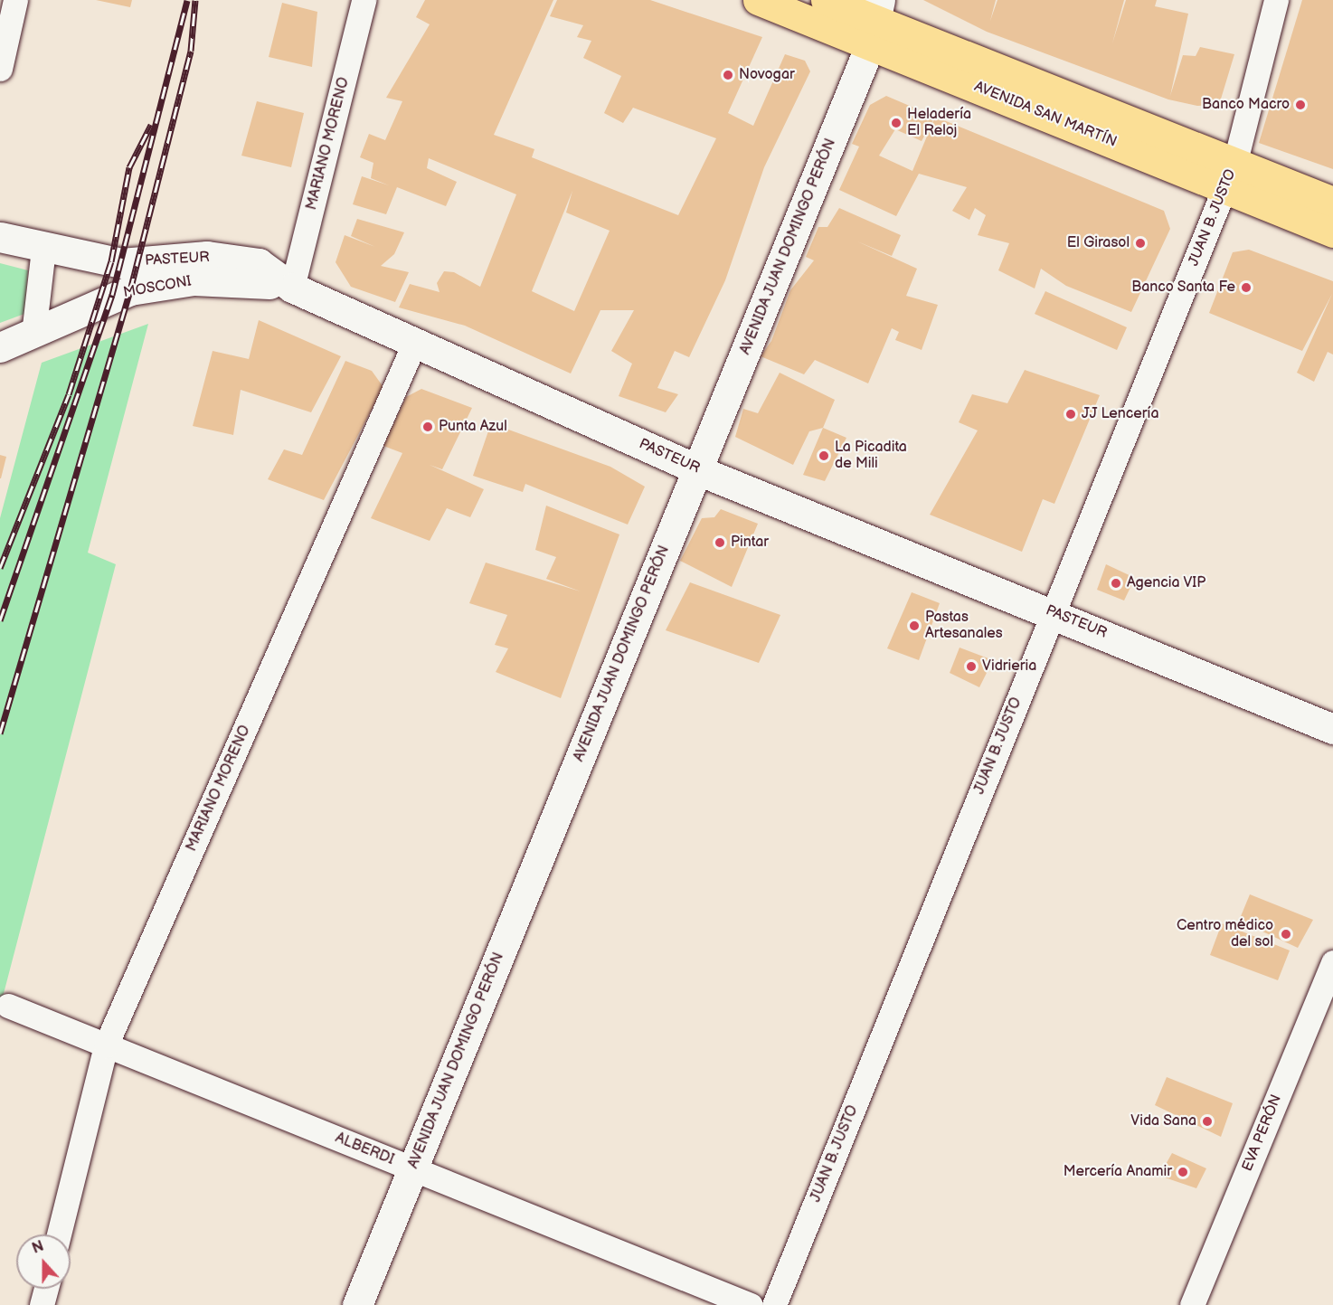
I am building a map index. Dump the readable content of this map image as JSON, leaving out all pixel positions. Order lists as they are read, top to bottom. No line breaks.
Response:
{"streets":{"main road":["AVENIDA SAN MARTÍN"],"street":["MARIANO MORENO","JUAN B. JUSTO","AVENIDA JUAN DOMINGO PERÓN","PASTEUR","MOSCONI","EVA PERÓN","ALBERDI"]},"crossings":[["AVENIDA SAN MARTÍN","JUAN B. JUSTO"],["AVENIDA SAN MARTÍN","AVENIDA JUAN DOMINGO PERÓN"],["MARIANO MORENO","PASTEUR"],["MARIANO MORENO","MOSCONI"],["MARIANO MORENO","ALBERDI"],["JUAN B. JUSTO","PASTEUR"],["AVENIDA JUAN DOMINGO PERÓN","PASTEUR"],["AVENIDA JUAN DOMINGO PERÓN","ALBERDI"],["PASTEUR","MOSCONI"]],"places":["Novogar","Banco Macro","Heladería El Reloj","El Girasol","Banco Santa Fe","JJ Lencería","Punta Azul","La Picadita de Mili","Pintar","Agencia VIP","Pastas Artesanales","Vidrieria","Centro médico del sol","Vida Sana","Mercería Anamir"],"north":"top"}
